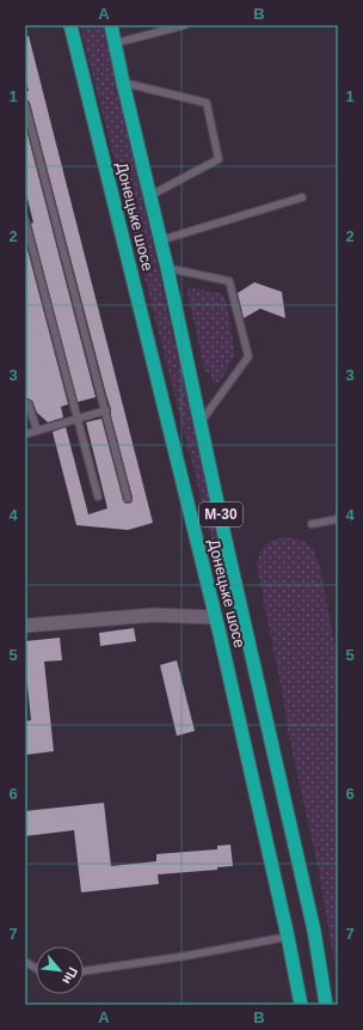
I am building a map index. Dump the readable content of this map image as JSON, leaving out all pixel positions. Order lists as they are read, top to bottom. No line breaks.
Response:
{"streets":{"highway":["Донецьке шосе","М-30"]},"north":"bottom right","grid":{"columns":["A","B"],"rows":["1","2","3","4","5","6","7"]}}
